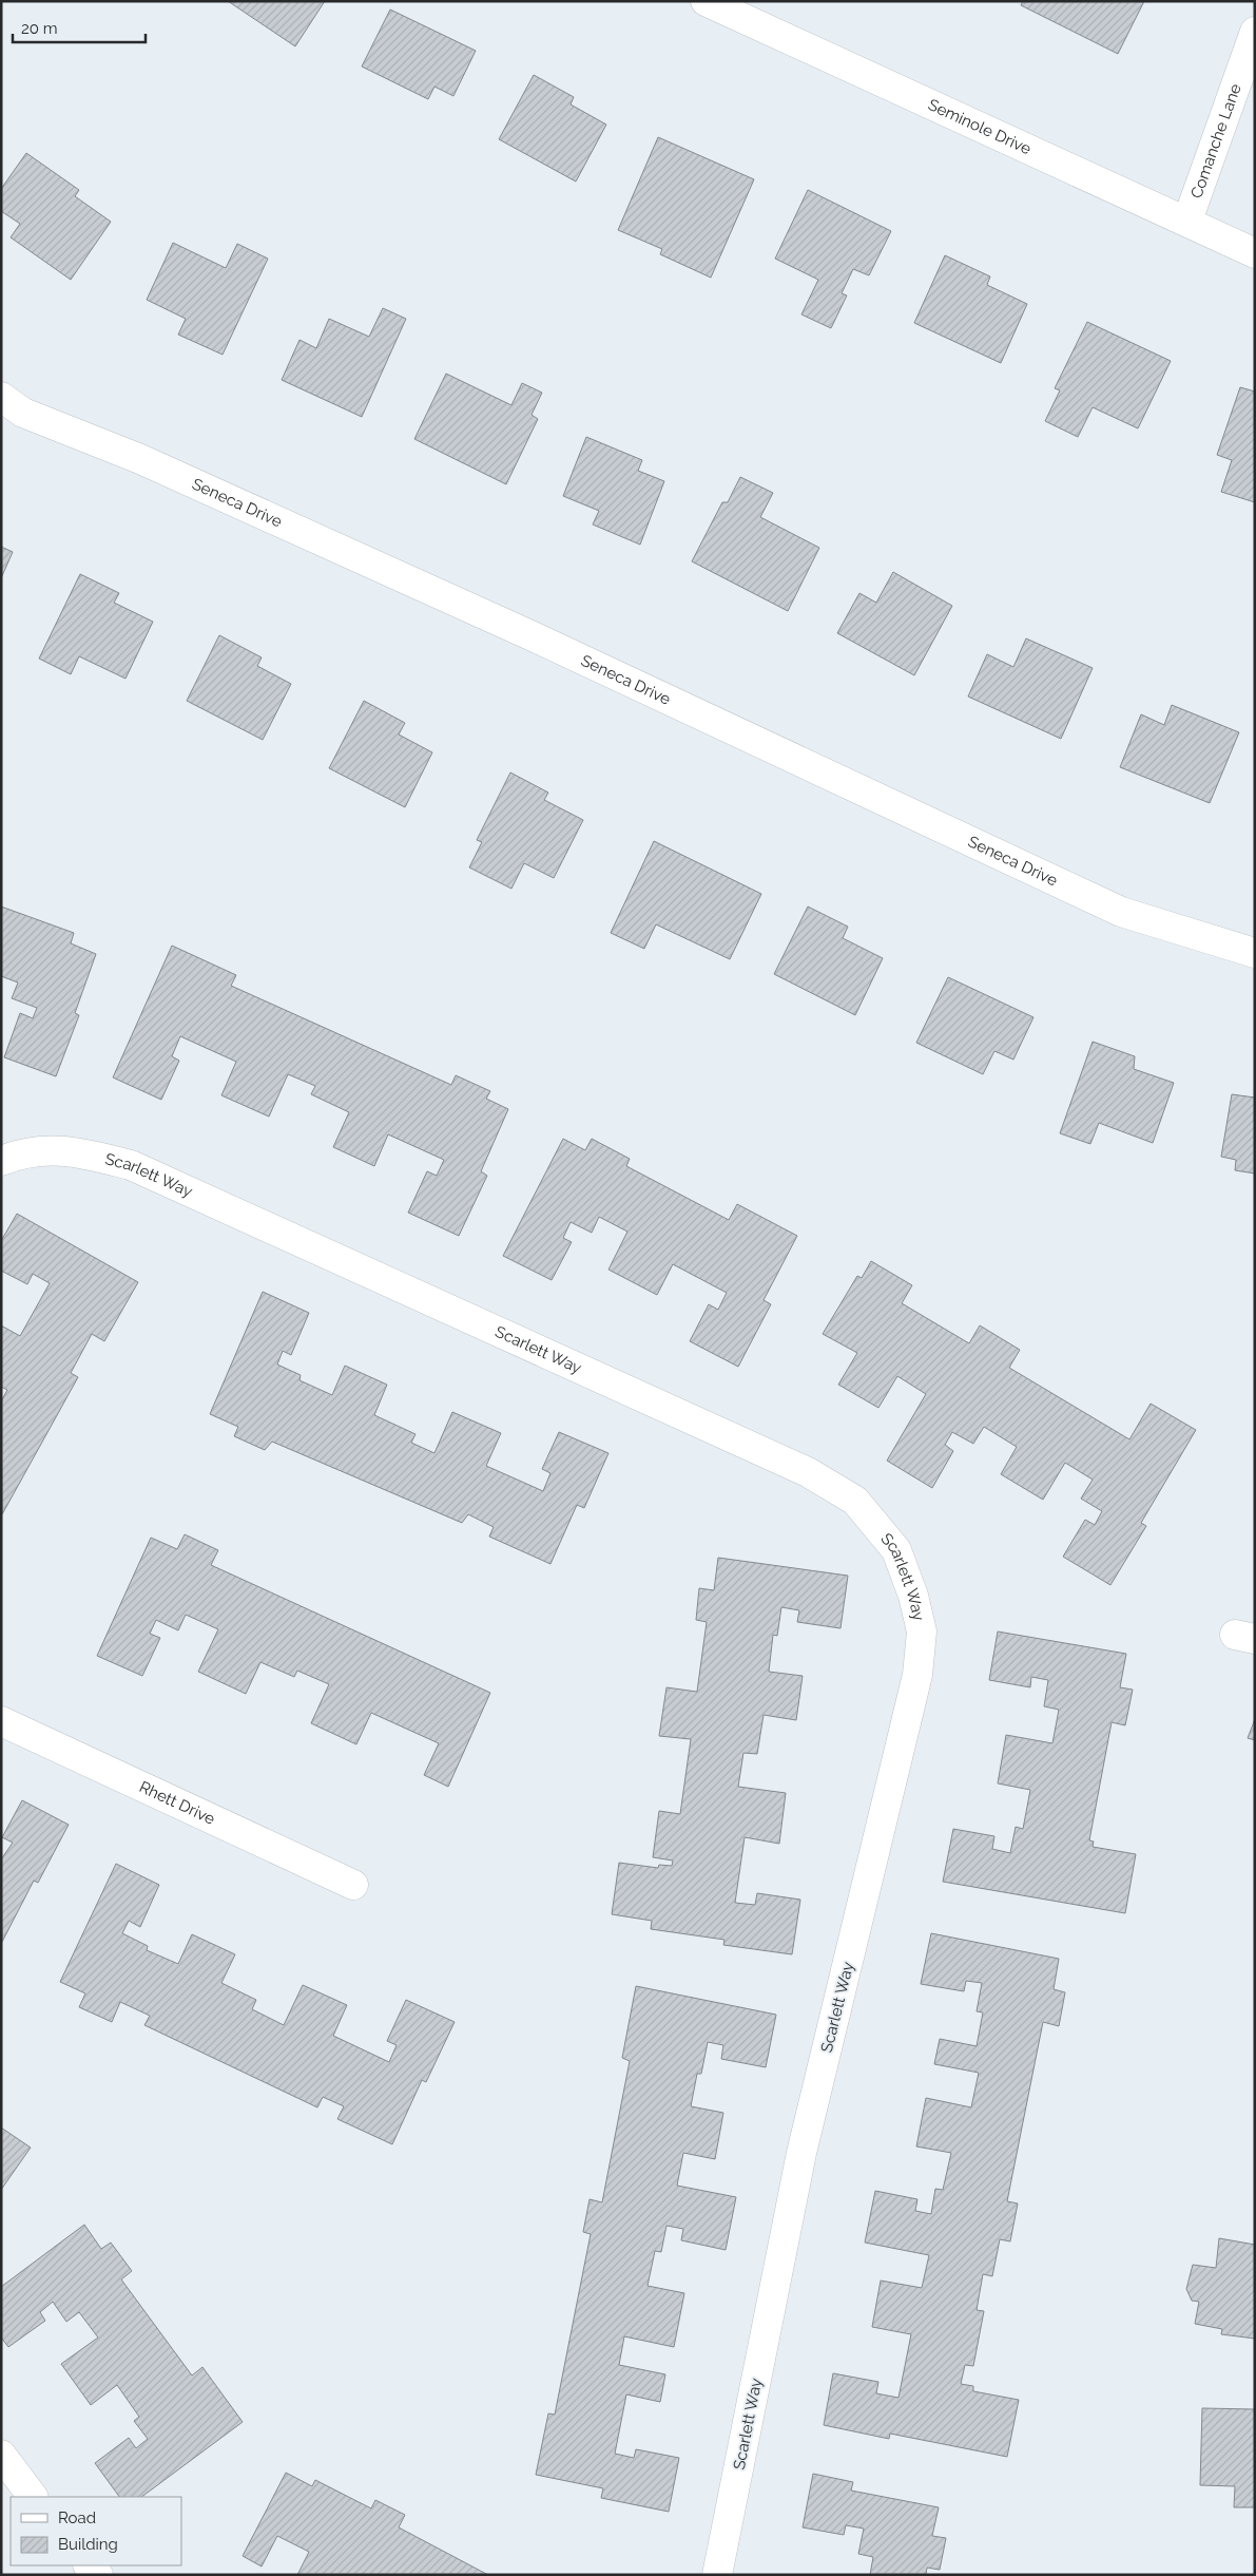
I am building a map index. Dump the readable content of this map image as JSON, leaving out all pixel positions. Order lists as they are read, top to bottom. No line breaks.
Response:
{"streets":{"street":["Seminole Drive","Comanche Lane","Seneca Drive","Scarlett Way","Rhett Drive"]},"crossings":[["Seminole Drive","Comanche Lane"]],"legend":["Road","Building"],"scale_bar":"20 m"}
